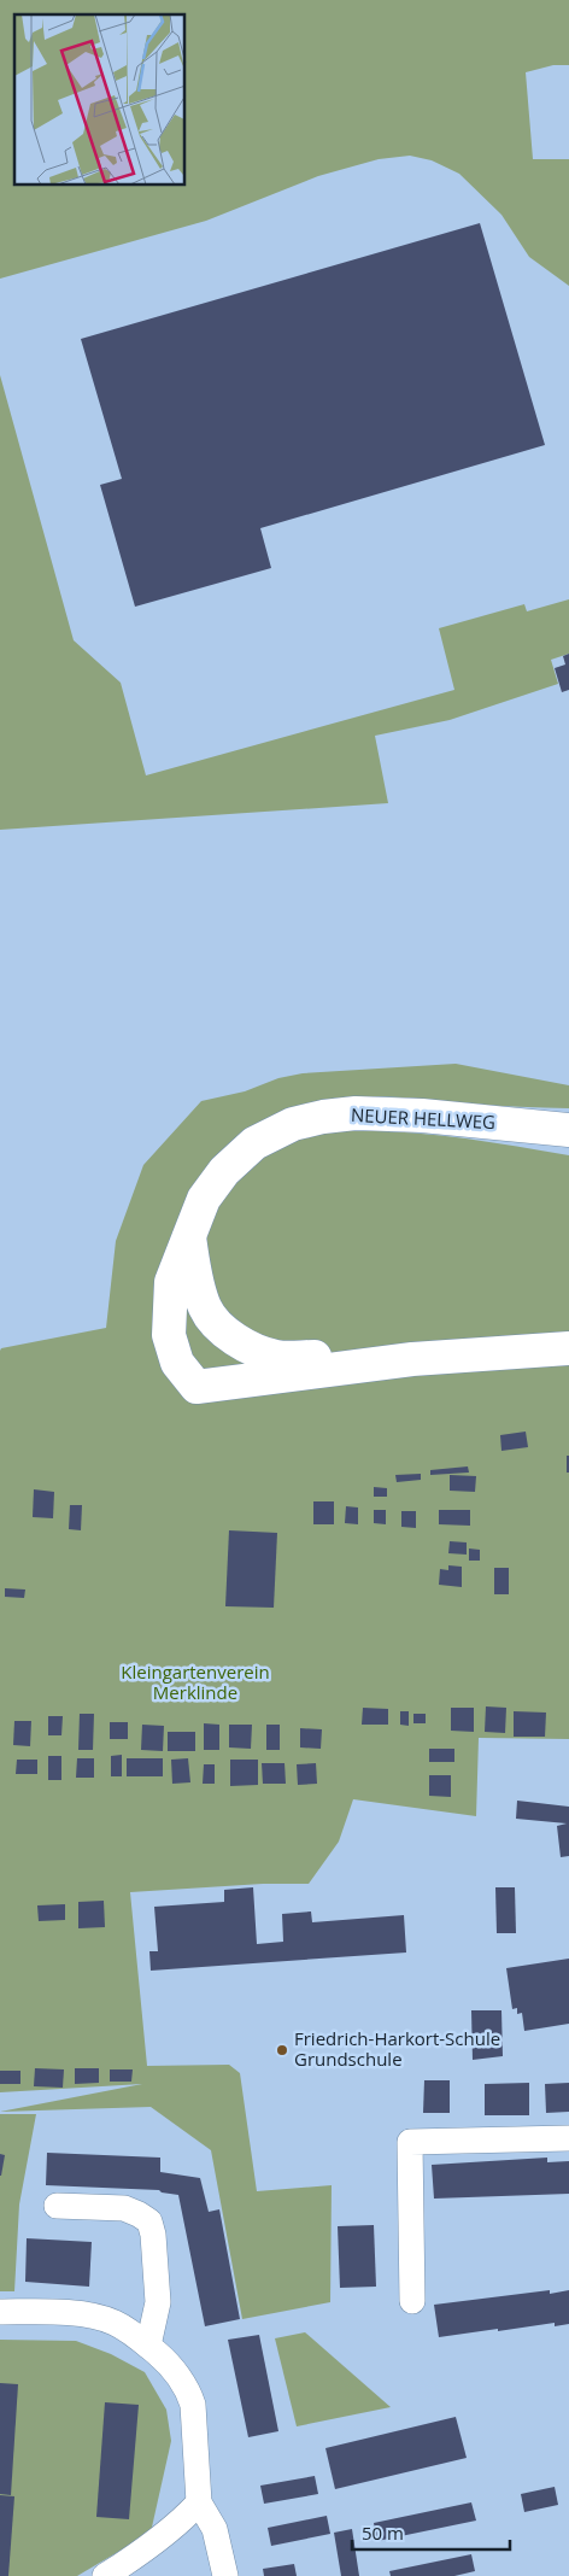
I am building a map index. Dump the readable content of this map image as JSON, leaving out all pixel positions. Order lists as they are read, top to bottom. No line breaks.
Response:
{"streets":{"main road":["NEUER HELLWEG"]},"parks":["Kleingartenverein Merklinde"],"places":["Friedrich-Harkort-Schule Grundschule"],"scale_bar":"50 m"}
